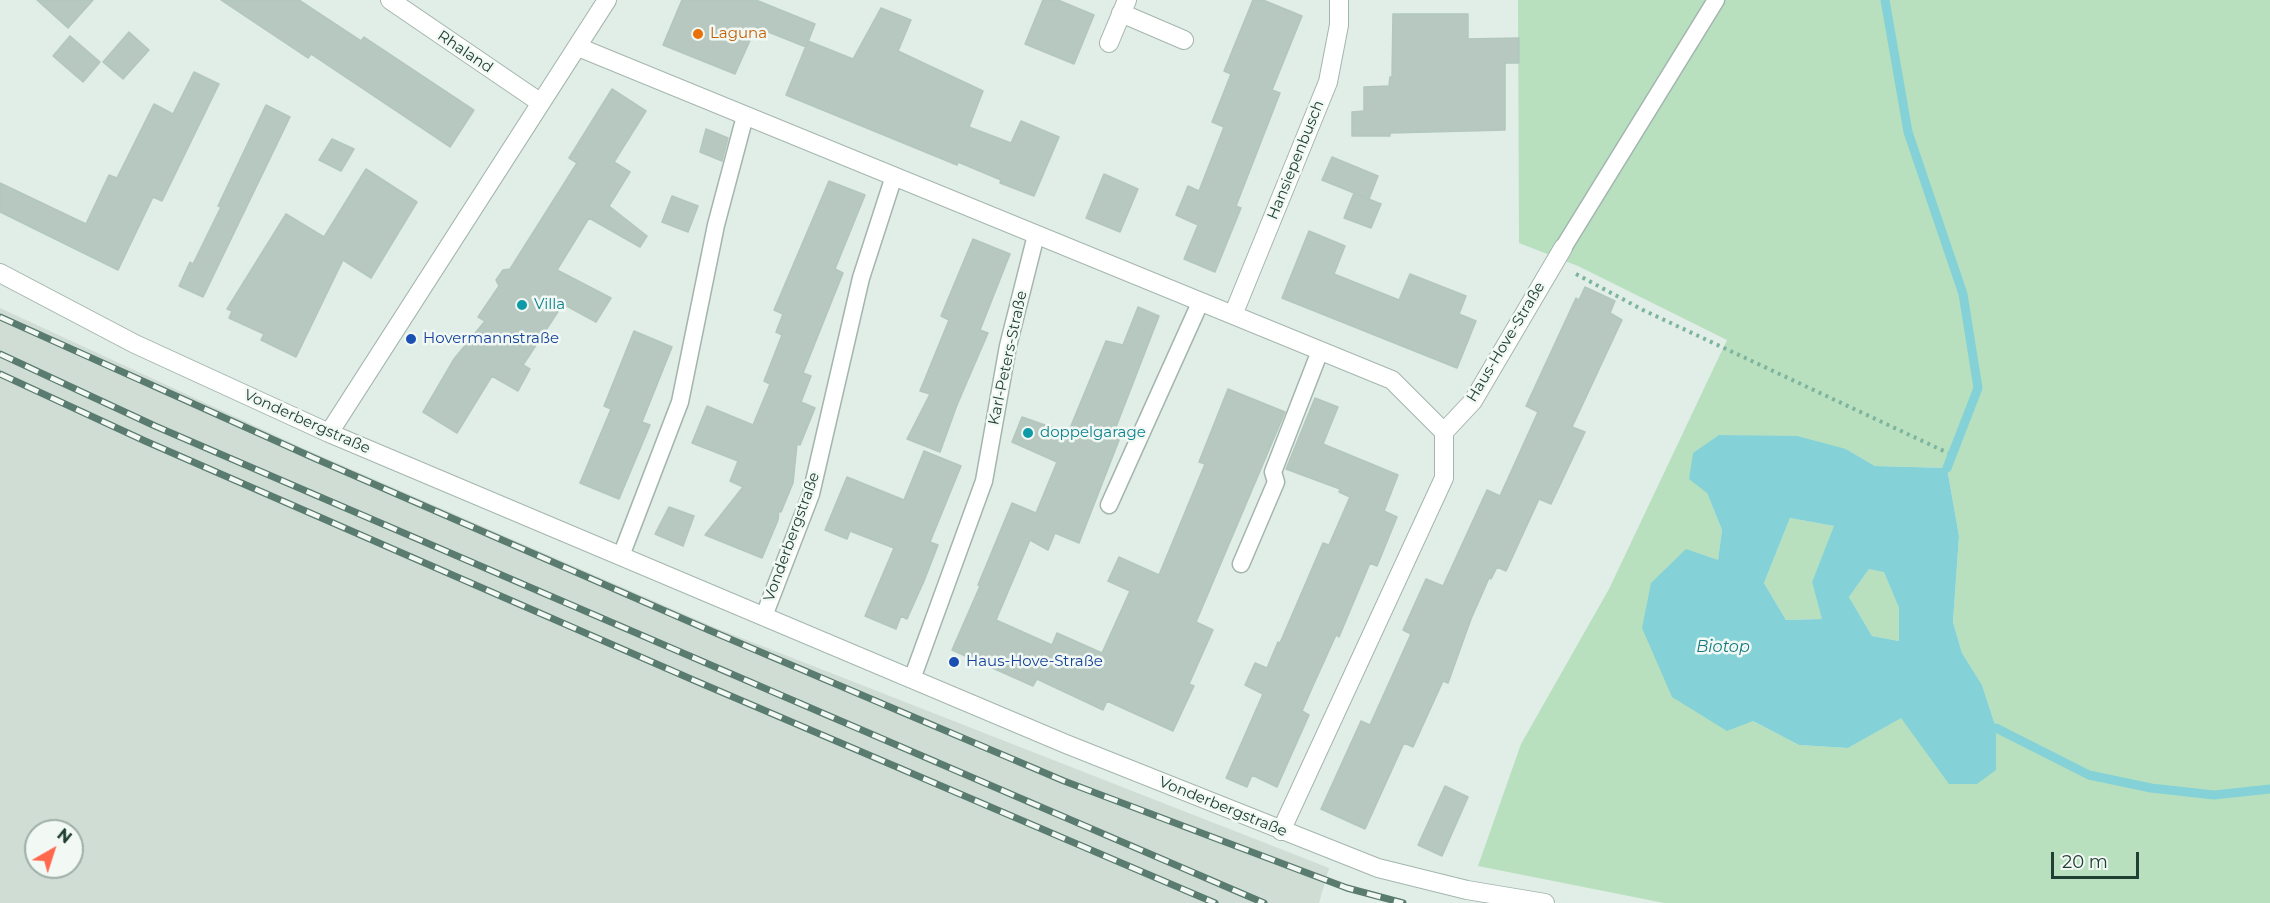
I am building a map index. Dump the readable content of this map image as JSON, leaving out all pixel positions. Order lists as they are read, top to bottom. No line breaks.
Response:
{"streets":{"street":["Rhaland","Hansiepenbusch","Haus-Hove-Straße","Vonderbergstraße"],"lane":["Karl-Peters-Straße"]},"crossings":[["Karl-Peters-Straße","Vonderbergstraße"]],"water":["Biotop"],"places":["Laguna","Villa","Hovermannstraße","doppelgarage","Haus-Hove-Straße"],"scale_bar":"20 m","north":"top right"}
